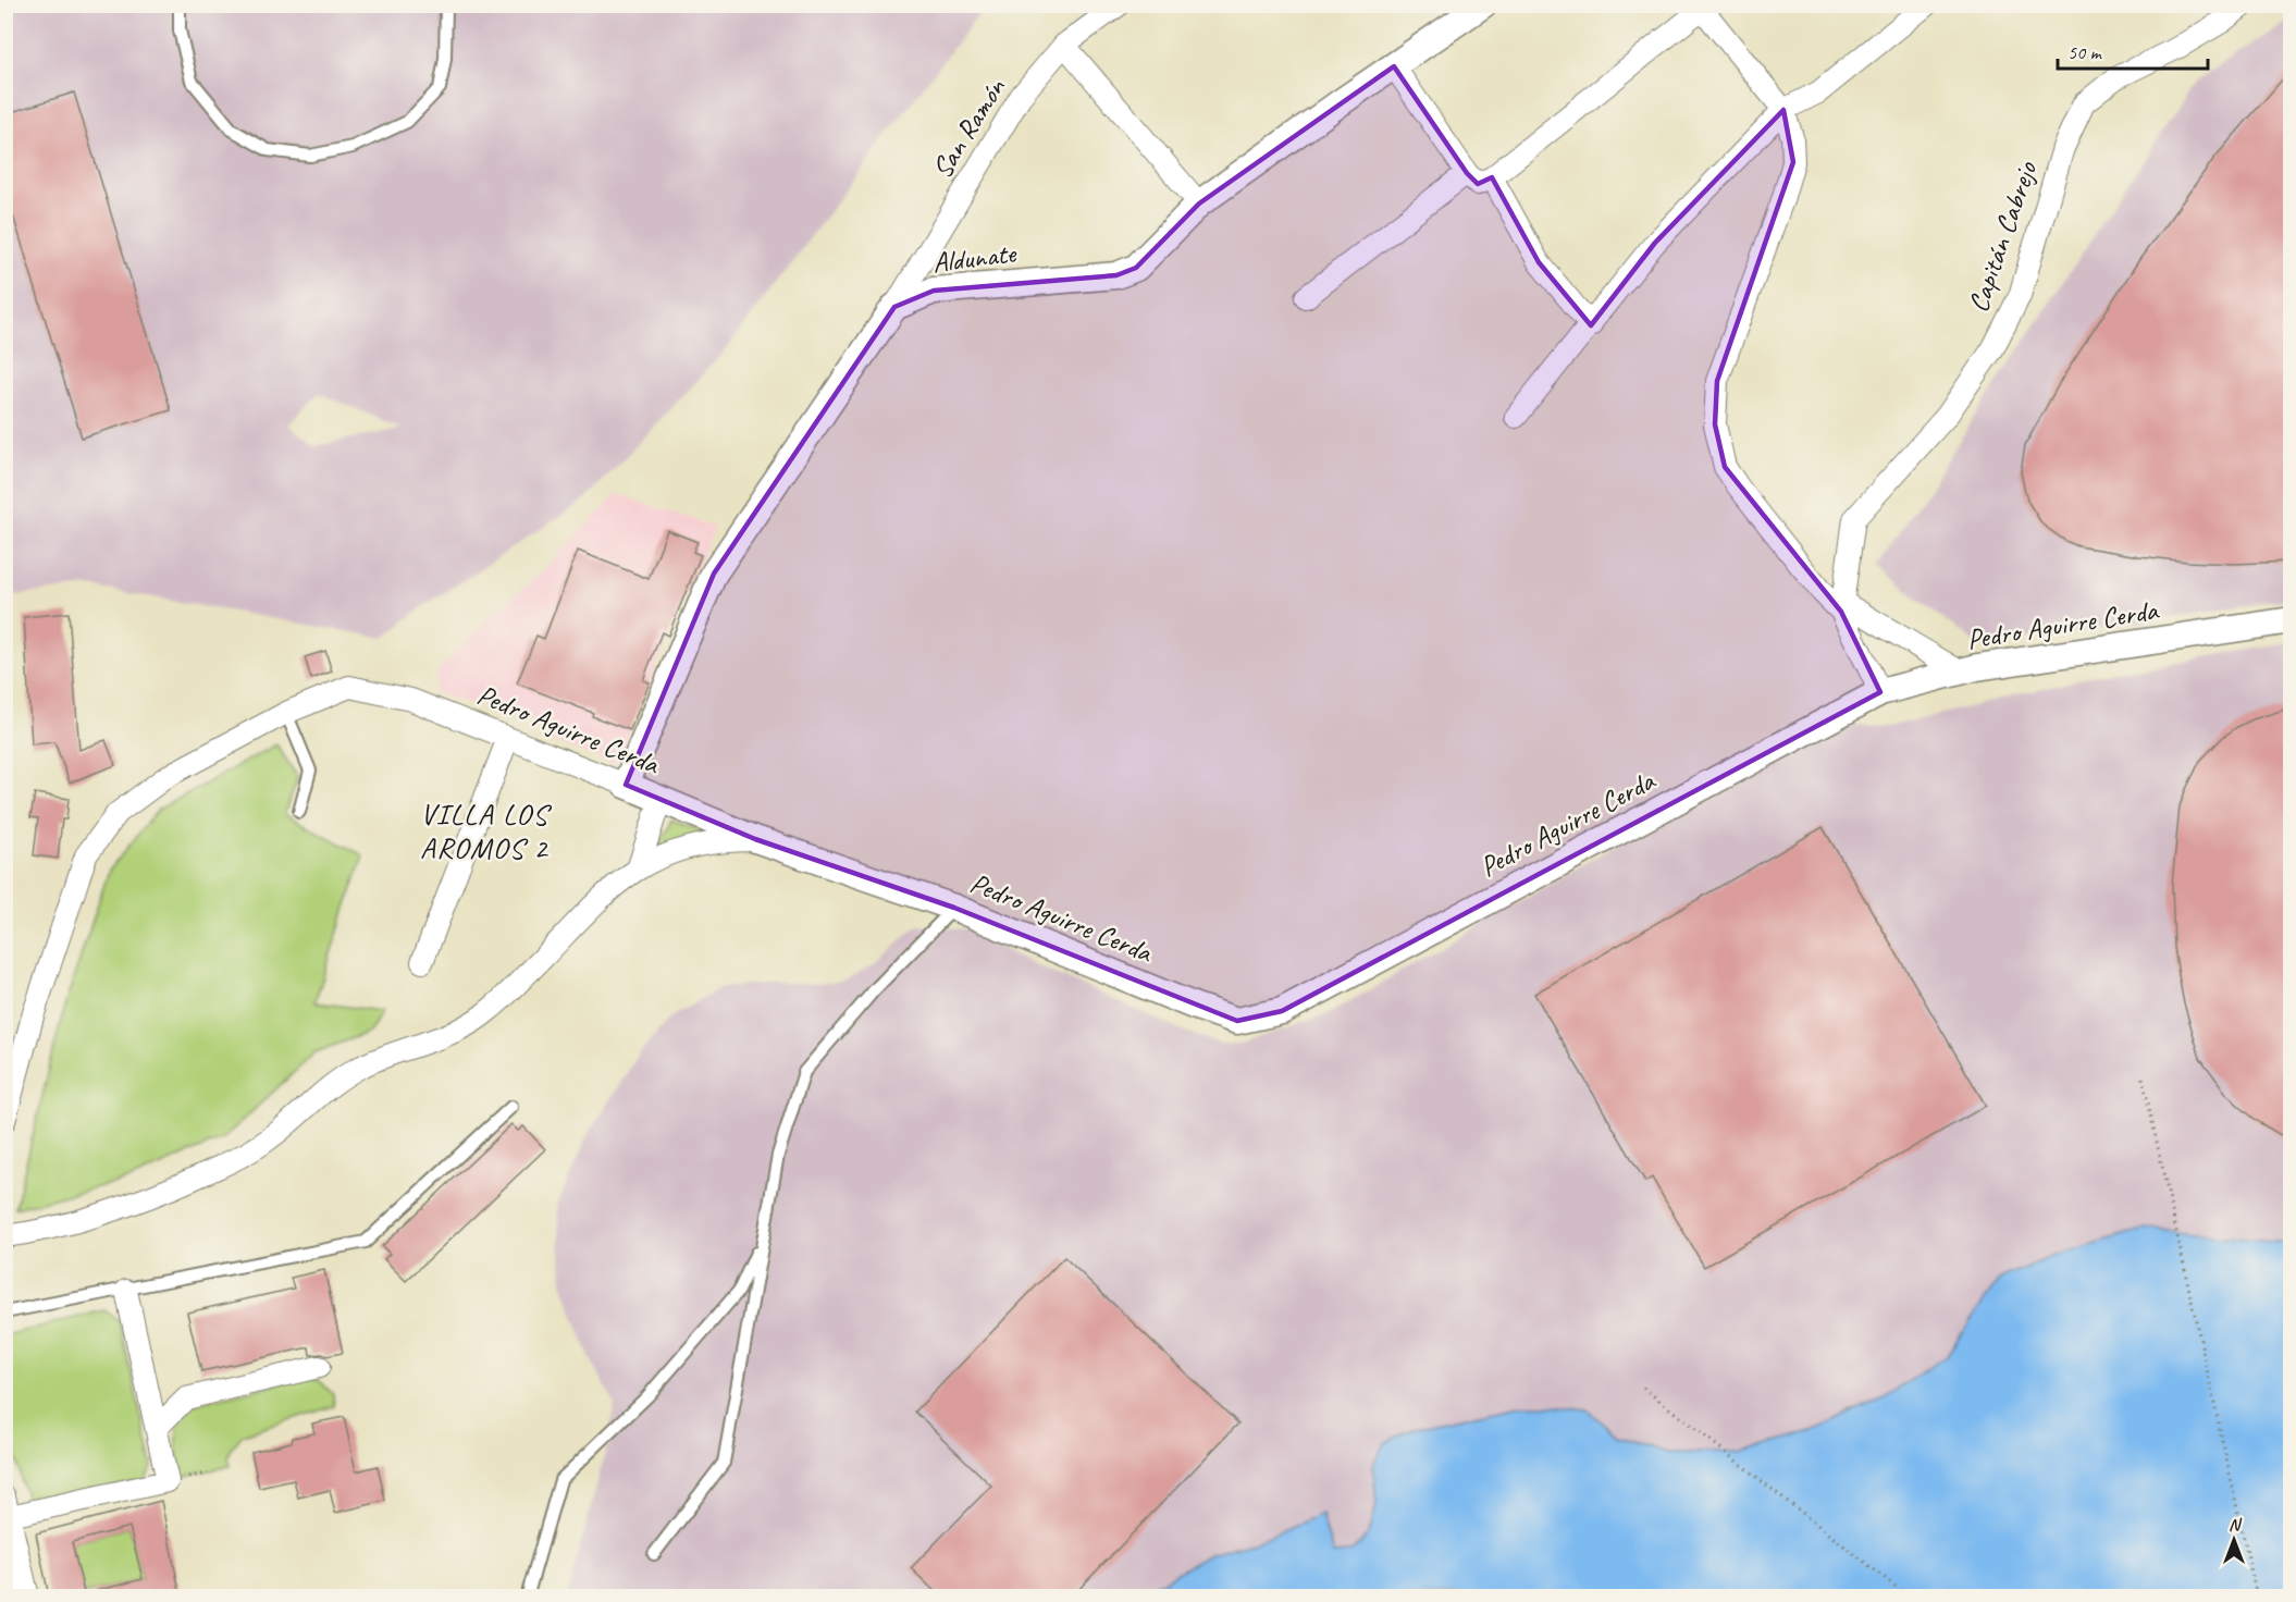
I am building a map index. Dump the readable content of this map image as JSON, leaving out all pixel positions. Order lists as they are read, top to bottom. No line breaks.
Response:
{"streets":{"street":["San Ramón","Capitán Cabrejo","Aldunate","Pedro Aguirre Cerda"]},"crossings":[["San Ramón","Aldunate"]],"districts":["VILLA LOS AROMOS 2"],"scale_bar":"50 m","north":"top"}
